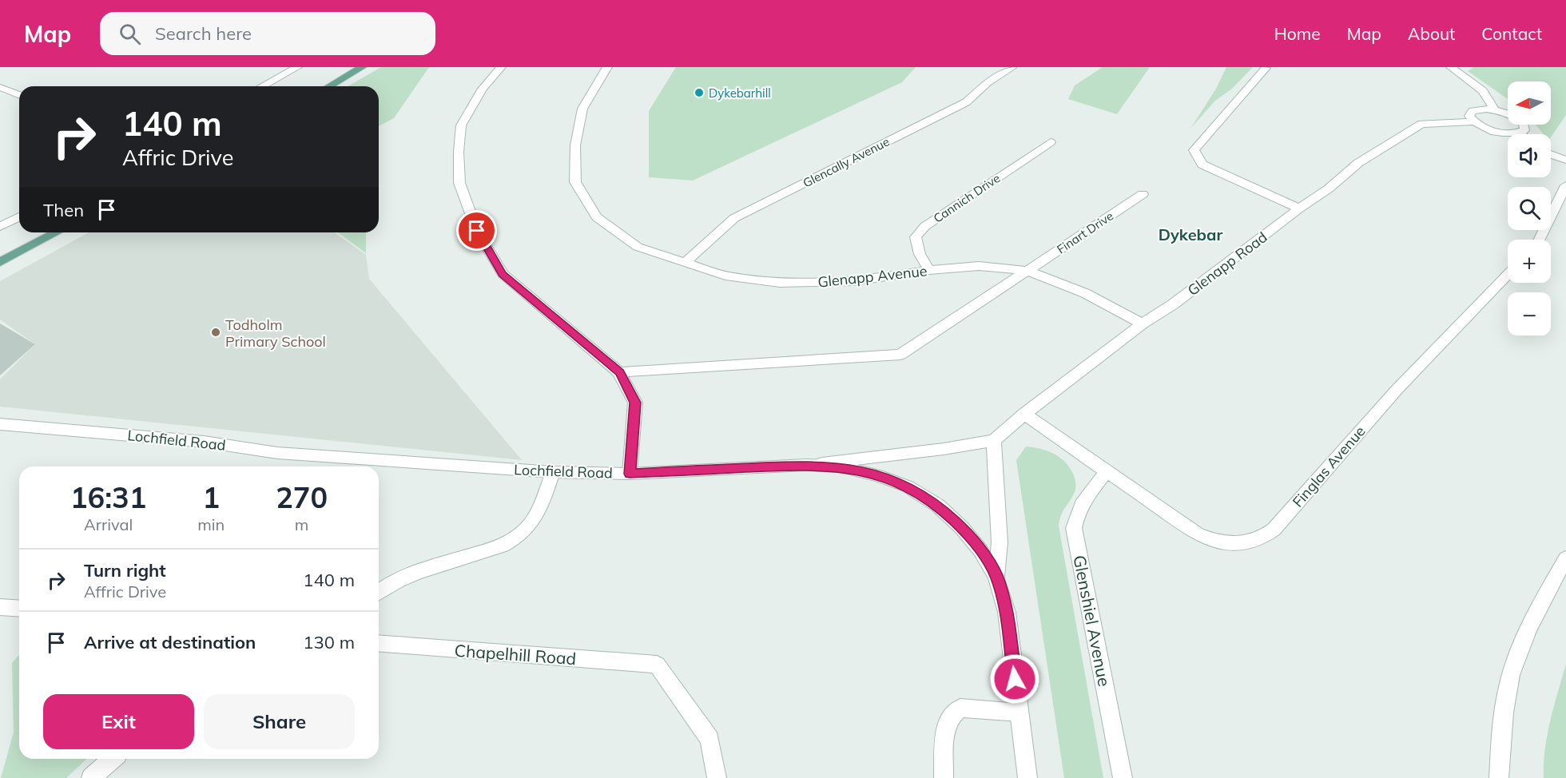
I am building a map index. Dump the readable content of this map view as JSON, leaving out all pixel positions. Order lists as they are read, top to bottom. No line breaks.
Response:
{"streets":{"street":["Glencally Avenue","Cannich Drive","Finart Drive","Glenapp Road","Glenapp Avenue","Lochfield Road","Finglas Avenue","Glenshiel Avenue","Chapelhill Road"]},"crossings":[["Glencally Avenue","Glenapp Avenue"],["Cannich Drive","Glenapp Avenue"],["Finart Drive","Glenapp Avenue"],["Glenapp Road","Glenapp Avenue"],["Glenapp Road","Finglas Avenue"],["Finglas Avenue","Glenshiel Avenue"]],"districts":["Dykebar"],"places":["Dykebarhill","Todholm Primary School"],"north":"left","page":{"header":"Map","search":"Search here","nav":["Home","Map","About","Contact"],"map_buttons":["+","−"],"turn":["140 m","Affric Drive"],"then":"Then","eta":["16:31","Arrival","1","min","270","m"],"list":[{"name":"Turn right","note":"Affric Drive","value":"140 m"},{"name":"Arrive at destination","value":"130 m"}],"buttons":["Exit","Share"]}}
